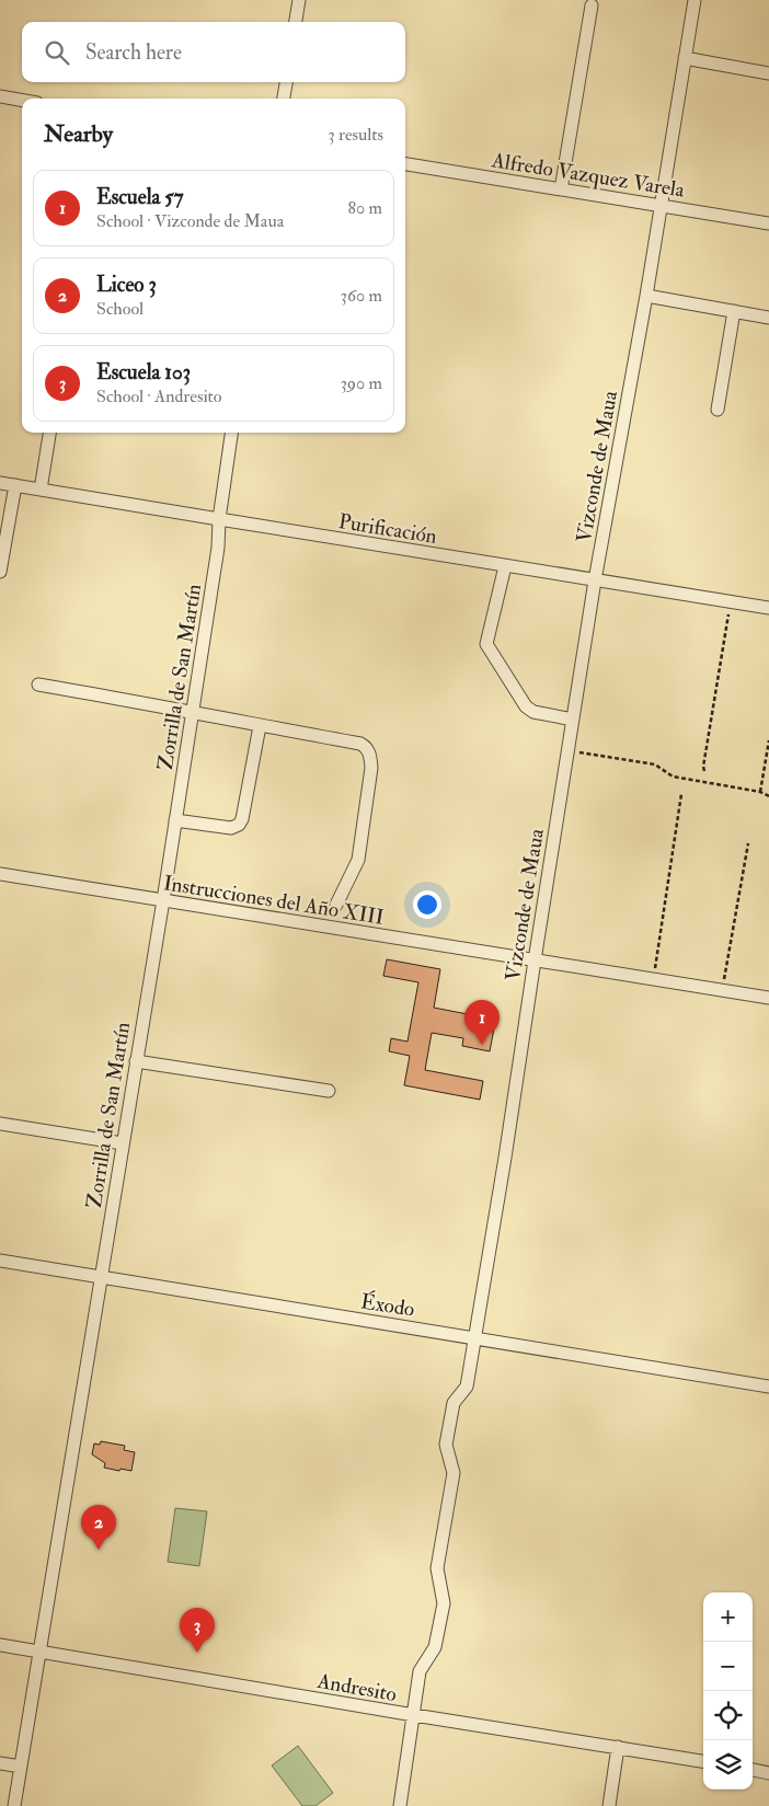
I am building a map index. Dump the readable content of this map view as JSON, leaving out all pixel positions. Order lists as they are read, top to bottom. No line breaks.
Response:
{"streets":{"street":["Alfredo Vazquez Varela","Vizconde de Maua","Purificación","Zorrilla de San Martín","Instrucciones del Año XIII","Éxodo","Andresito"]},"crossings":[["Alfredo Vazquez Varela","Vizconde de Maua"],["Vizconde de Maua","Purificación"],["Vizconde de Maua","Instrucciones del Año XIII"],["Vizconde de Maua","Éxodo"],["Vizconde de Maua","Andresito"],["Purificación","Zorrilla de San Martín"],["Zorrilla de San Martín","Instrucciones del Año XIII"],["Zorrilla de San Martín","Éxodo"],["Zorrilla de San Martín","Andresito"]],"page":{"search":"Search here","heading":["Nearby","3 results"],"list":[{"mark":"1","name":"Escuela 57","note":"School · Vizconde de Maua","value":"80 m"},{"mark":"2","name":"Liceo 3","note":"School","value":"360 m"},{"mark":"3","name":"Escuela 103","note":"School · Andresito","value":"390 m"}],"pins":["1","2","3"],"map_buttons":["+","−"]}}
